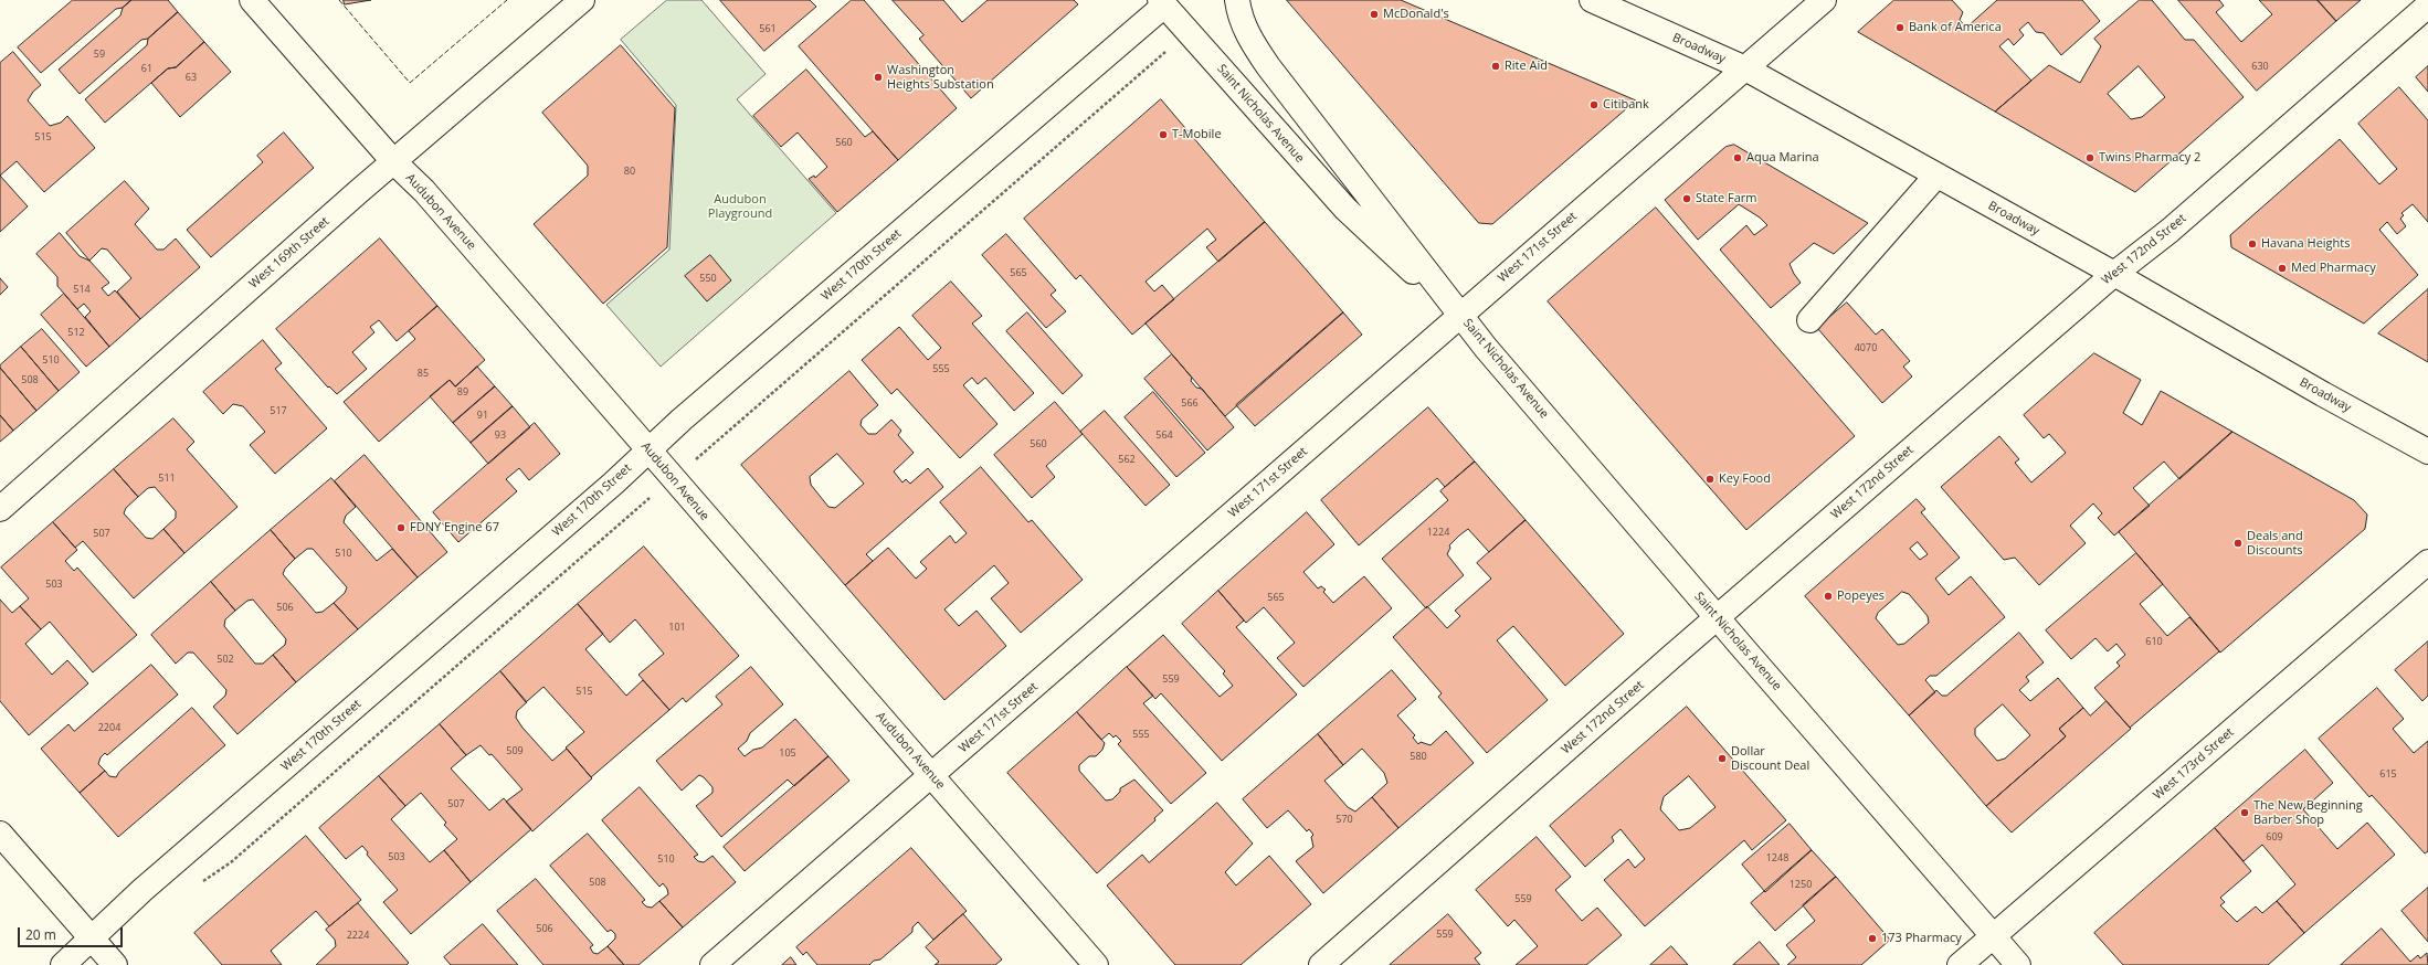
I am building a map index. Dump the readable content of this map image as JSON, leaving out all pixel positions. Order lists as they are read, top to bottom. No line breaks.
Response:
{"streets":{"street":["Broadway","Saint Nicholas Avenue","Audubon Avenue","West 171st Street","West 172nd Street","West 169th Street","West 170th Street","West 173rd Street"]},"crossings":[["Broadway","West 171st Street"],["Broadway","West 172nd Street"],["Saint Nicholas Avenue","West 171st Street"],["Saint Nicholas Avenue","West 172nd Street"],["Saint Nicholas Avenue","West 170th Street"],["Saint Nicholas Avenue","West 173rd Street"],["Audubon Avenue","West 171st Street"],["Audubon Avenue","West 169th Street"],["Audubon Avenue","West 170th Street"]],"parks":["Audubon Playground"],"places":["McDonald's","Bank of America","Rite Aid","Washington Heights Substation","Citibank","T-Mobile","Aqua Marina","Twins Pharmacy 2","State Farm","Havana Heights","Med Pharmacy","Key Food","FDNY Engine 67","Deals and Discounts","Popeyes","Dollar Discount Deal","The New Beginning Barber Shop","173 Pharmacy"],"house_numbers":["561","59","630","61","63","515","560","80","565","550","514","512","4070","510","555","85","508","89","566","517","91","93","564","560","562","511","1224","507","510","503","565","506","101","610","502","559","515","2204","555","509","105","580","615","507","570","609","503","1248","510","508","1250","559","506","559","2224"],"scale_bar":"20 m"}
